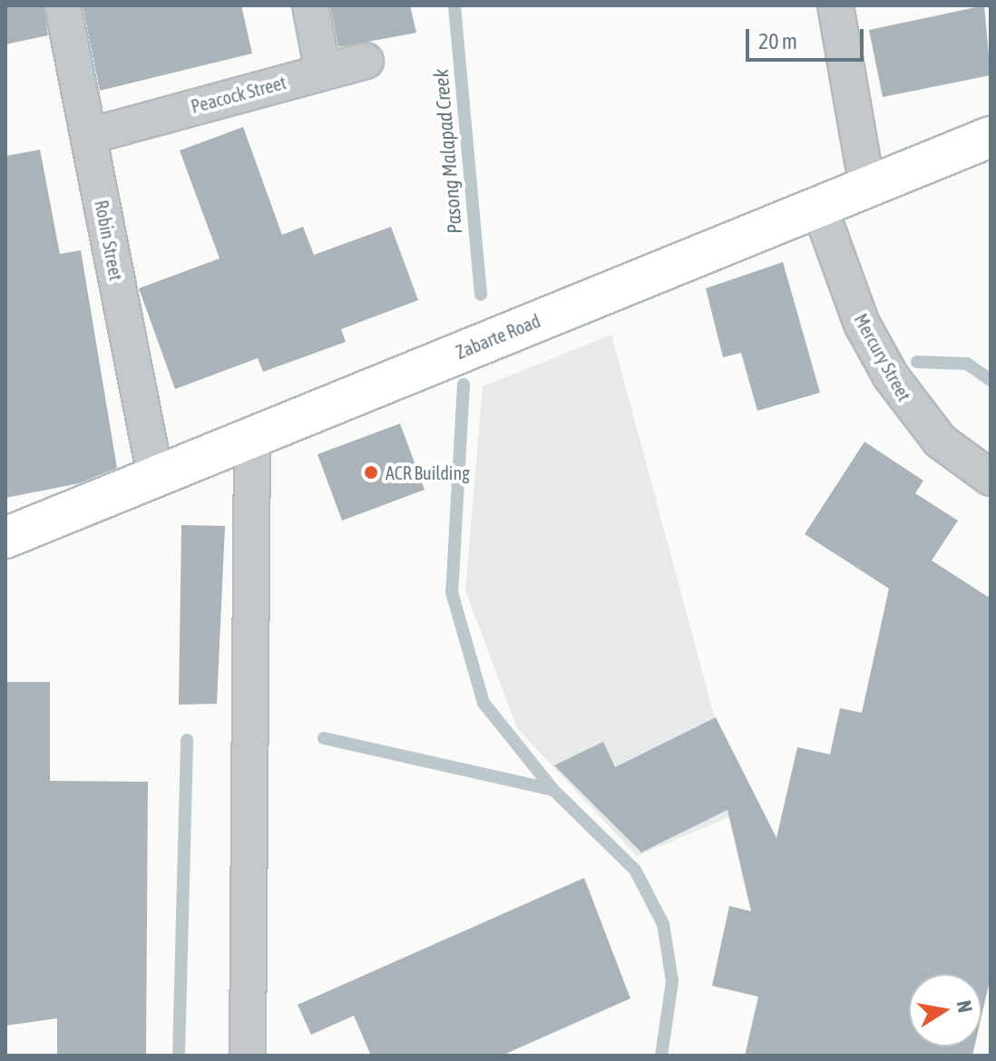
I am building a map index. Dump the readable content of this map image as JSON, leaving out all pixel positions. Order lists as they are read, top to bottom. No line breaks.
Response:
{"streets":{"main road":["Zabarte Road"],"street":["Peacock Street","Robin Street","Mercury Street"]},"crossings":[["Peacock Street","Robin Street"],["Robin Street","Zabarte Road"],["Zabarte Road","Mercury Street"]],"water":["Pasong Malapad Creek"],"places":["ACR Building"],"scale_bar":"20 m","north":"right"}
